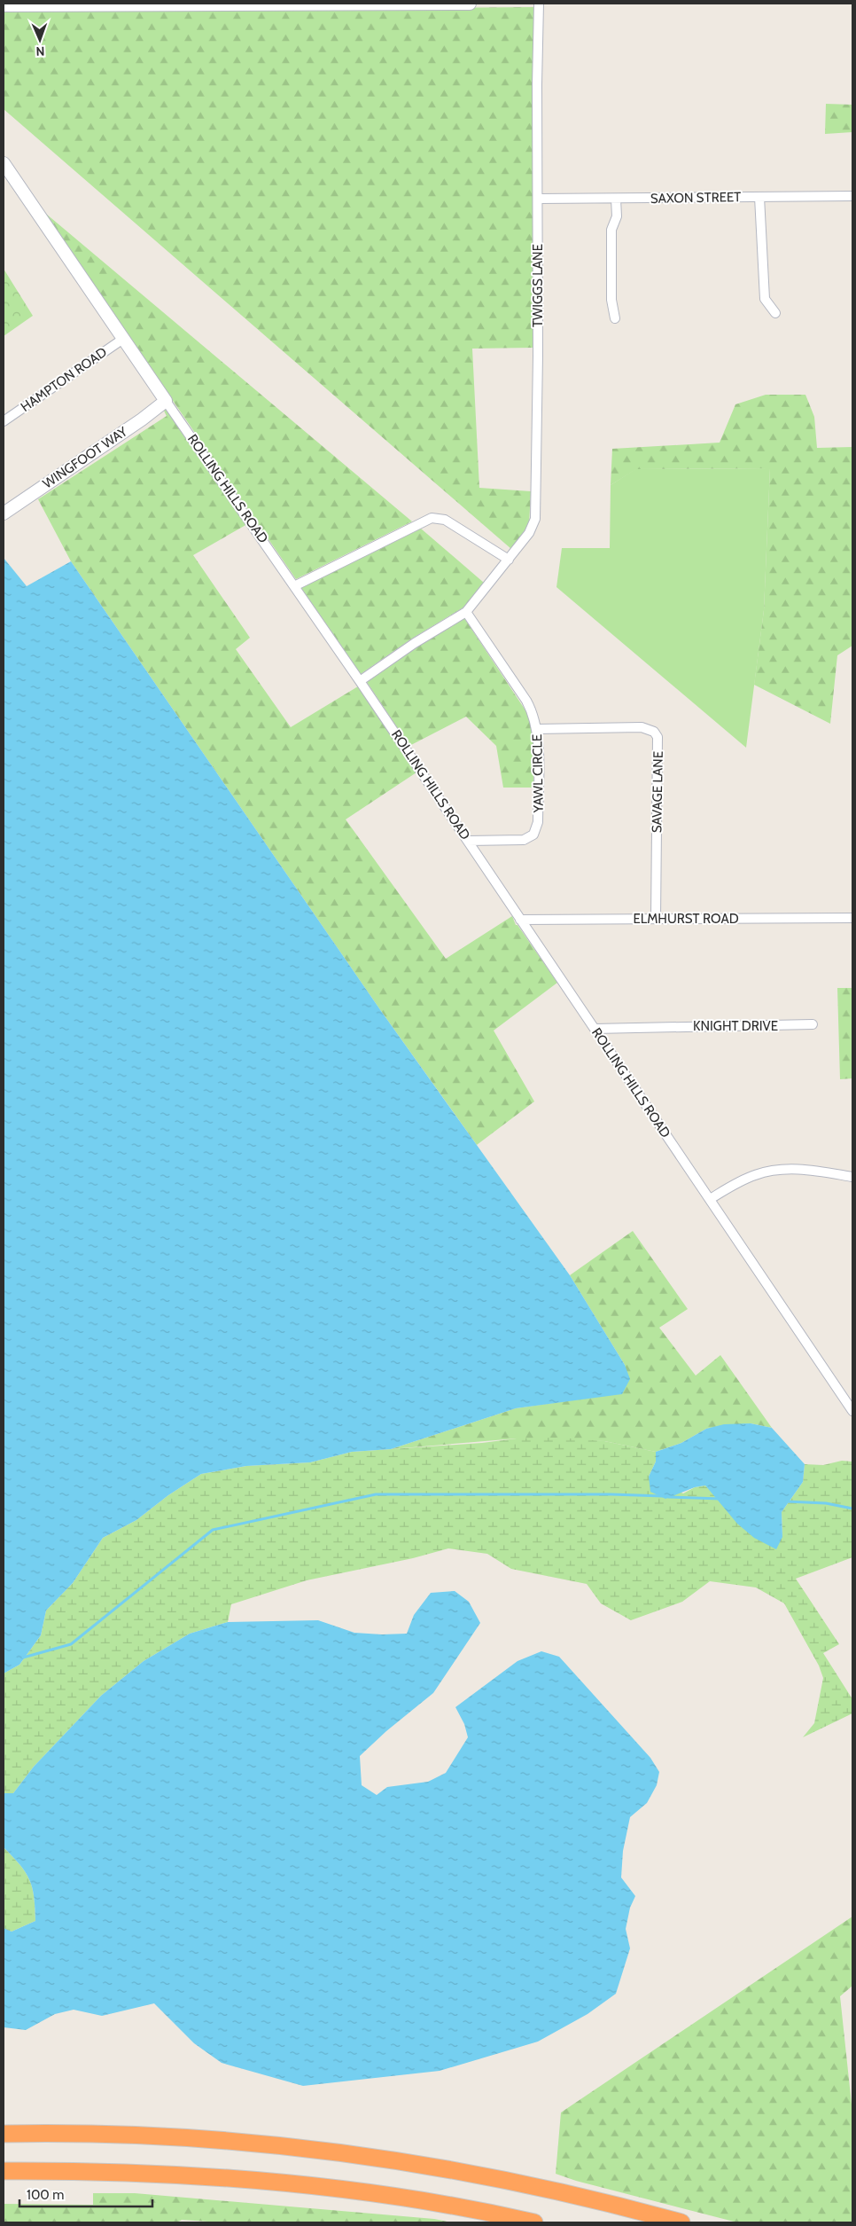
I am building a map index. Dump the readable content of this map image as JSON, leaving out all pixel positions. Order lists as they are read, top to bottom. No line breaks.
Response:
{"streets":{"street":["SAXON STREET","TWIGGS LANE","HAMPTON ROAD","WINGFOOT WAY","ROLLING HILLS ROAD","YAWL CIRCLE","SAVAGE LANE","ELMHURST ROAD","KNIGHT DRIVE"]},"crossings":[["SAXON STREET","TWIGGS LANE"],["HAMPTON ROAD","ROLLING HILLS ROAD"],["WINGFOOT WAY","ROLLING HILLS ROAD"],["ROLLING HILLS ROAD","YAWL CIRCLE"],["ROLLING HILLS ROAD","ELMHURST ROAD"],["ROLLING HILLS ROAD","KNIGHT DRIVE"],["YAWL CIRCLE","SAVAGE LANE"],["SAVAGE LANE","ELMHURST ROAD"]],"scale_bar":"100 m","north":"bottom"}
